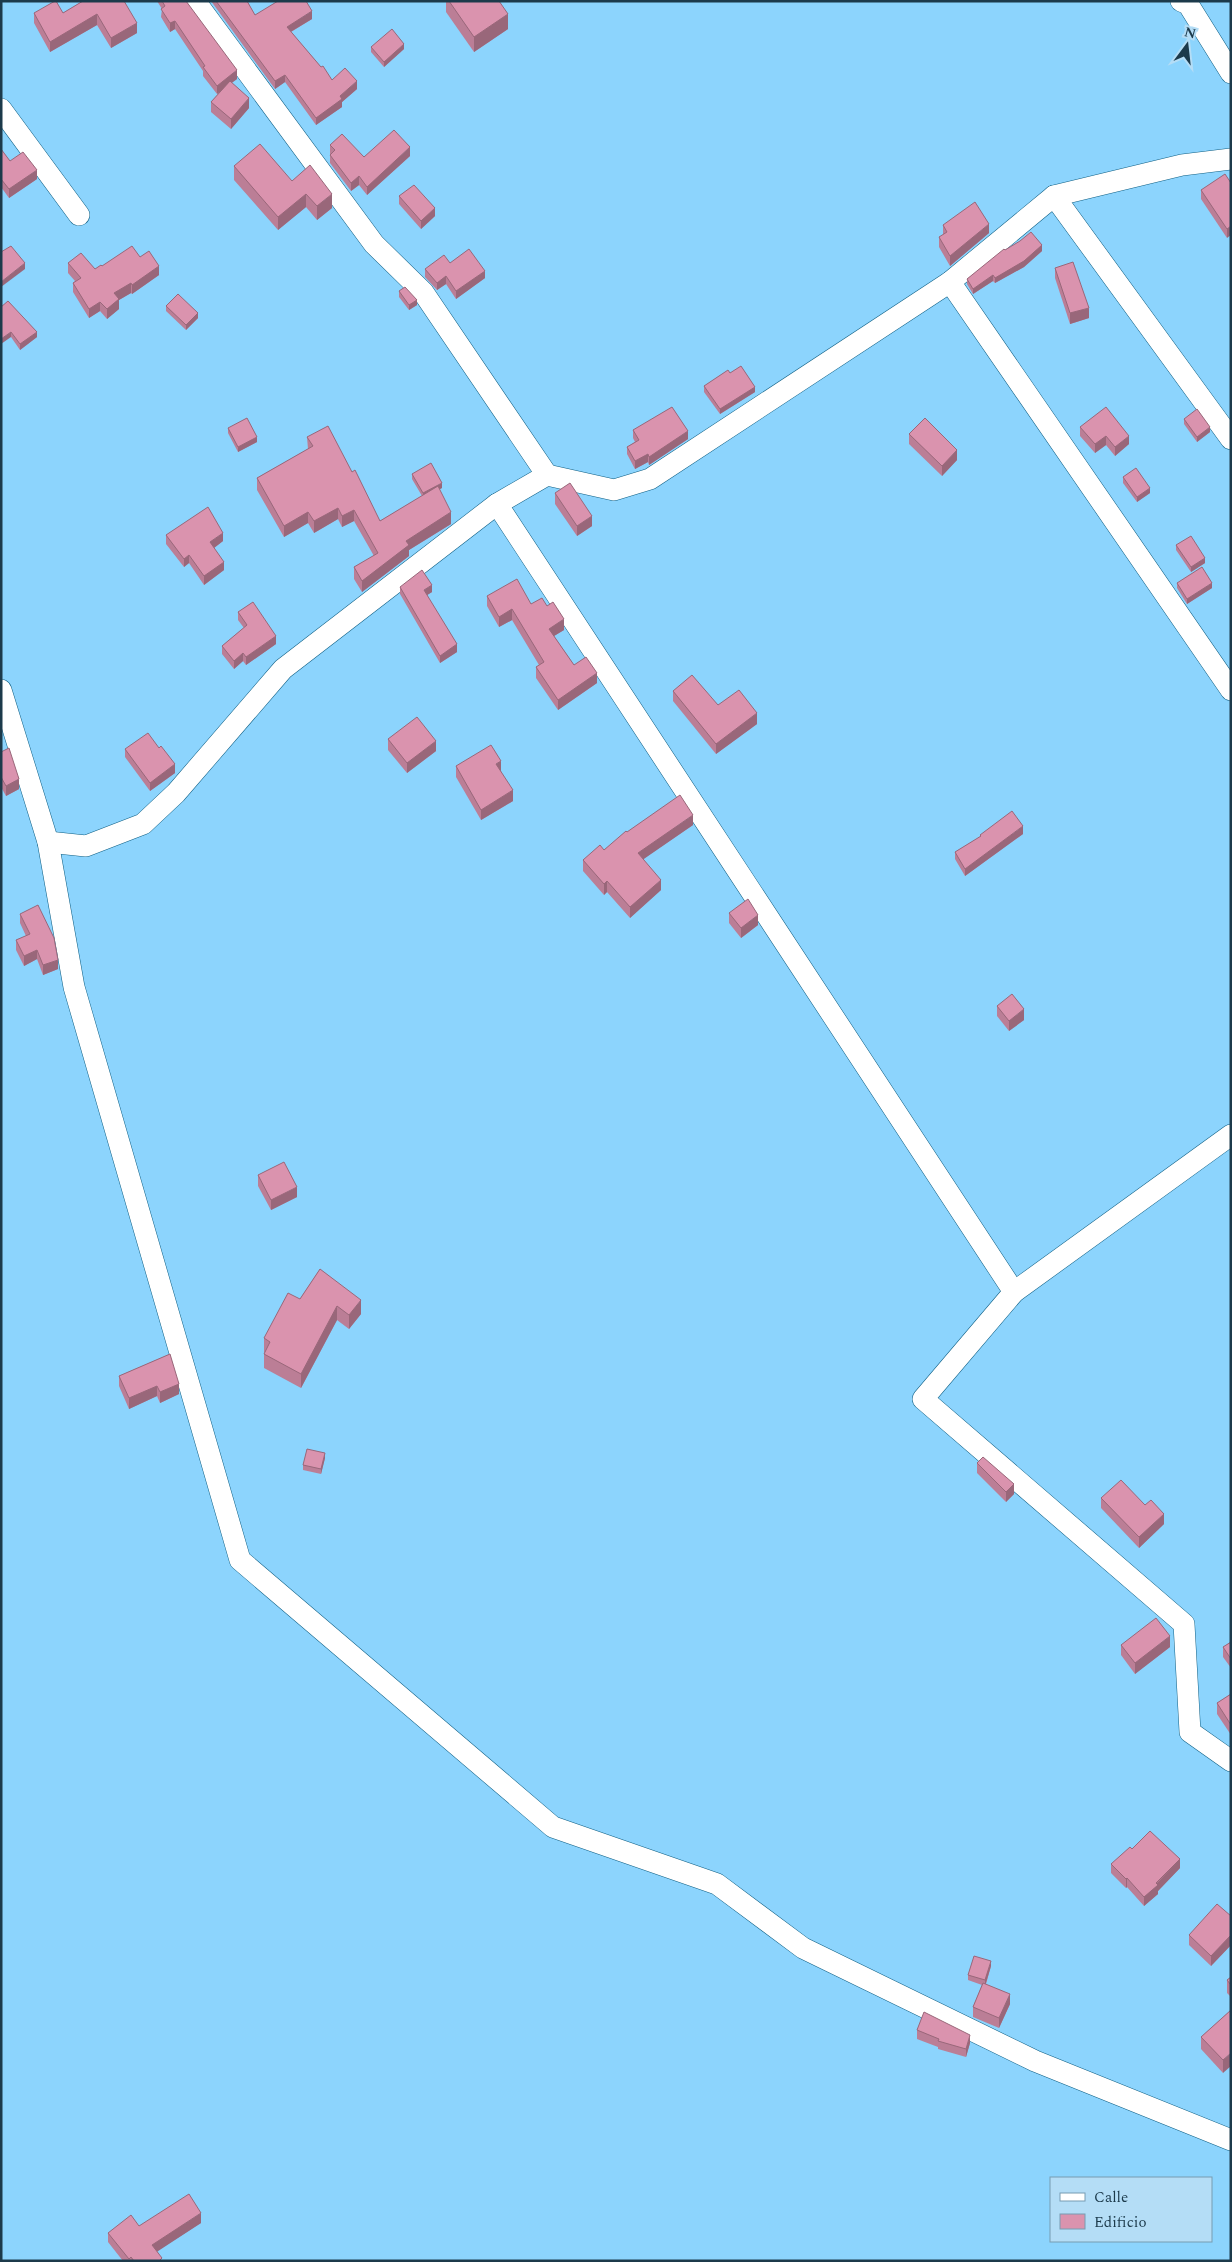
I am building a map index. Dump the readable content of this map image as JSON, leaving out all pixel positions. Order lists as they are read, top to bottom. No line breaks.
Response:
{"legend":["Calle","Edificio"],"north":"top"}
